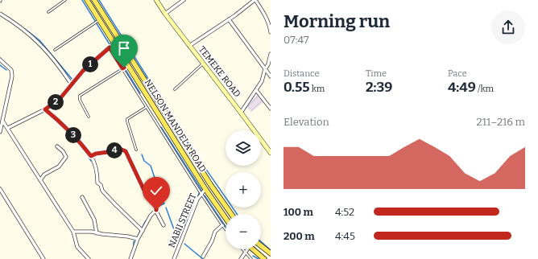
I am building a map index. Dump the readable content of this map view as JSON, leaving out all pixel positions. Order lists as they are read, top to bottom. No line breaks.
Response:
{"streets":{"main road":["NELSON MANDELA ROAD"],"street":["TEMEKE ROAD","NABII STREET"]},"crossings":[["NELSON MANDELA ROAD","NABII STREET"]],"page":{"heading":["Morning run","07:47"],"stats":[["Distance","0.55 km"],["Time","2:39"],["Pace","4:49 /km"]],"pins":["1","2","3","4"],"chart":["Elevation","211–216 m"],"map_buttons":["+","−"],"list":[{"name":"100 m","note":"4:52"},{"name":"200 m","note":"4:45"}]}}
